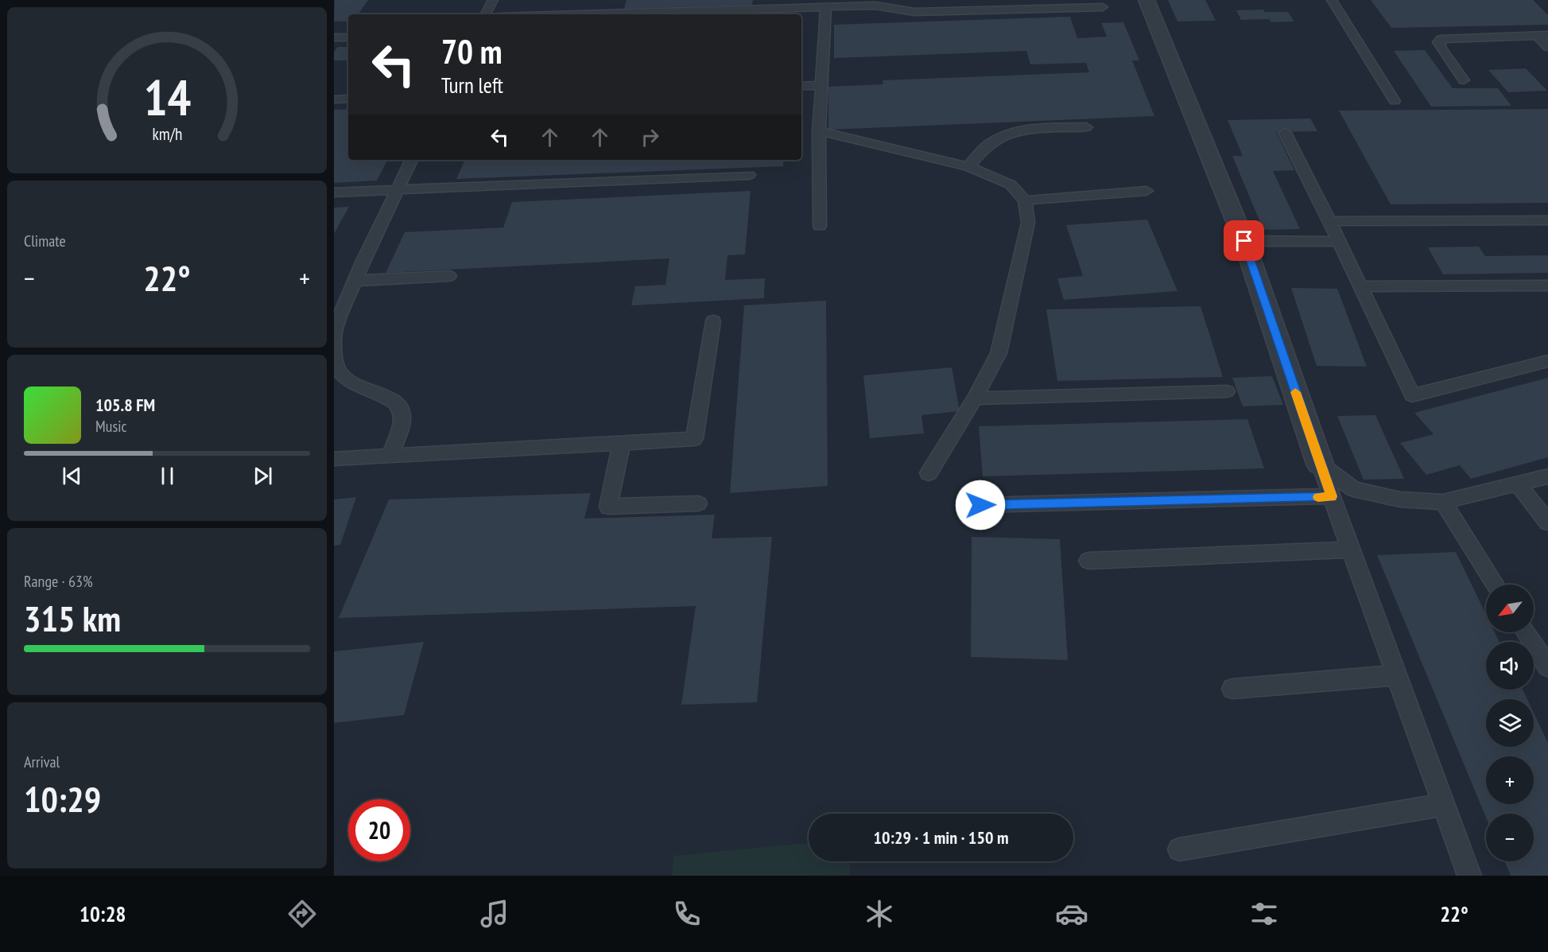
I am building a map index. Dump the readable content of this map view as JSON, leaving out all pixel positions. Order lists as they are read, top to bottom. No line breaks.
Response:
{"north":"bottom left","page":{"turn":["70 m","Turn left"],"tile":["Climate",["Range · 63%","315 km"],["Arrival","10:29"]],"heat":["−","22°","+"],"song":["105.8 FM","Music"],"map_buttons":["+","−"],"limit":"20","trip":"10:29 · 1 min · 150 m","tabs":["10:28","22°"],"gauge":["14","km/h"]}}
